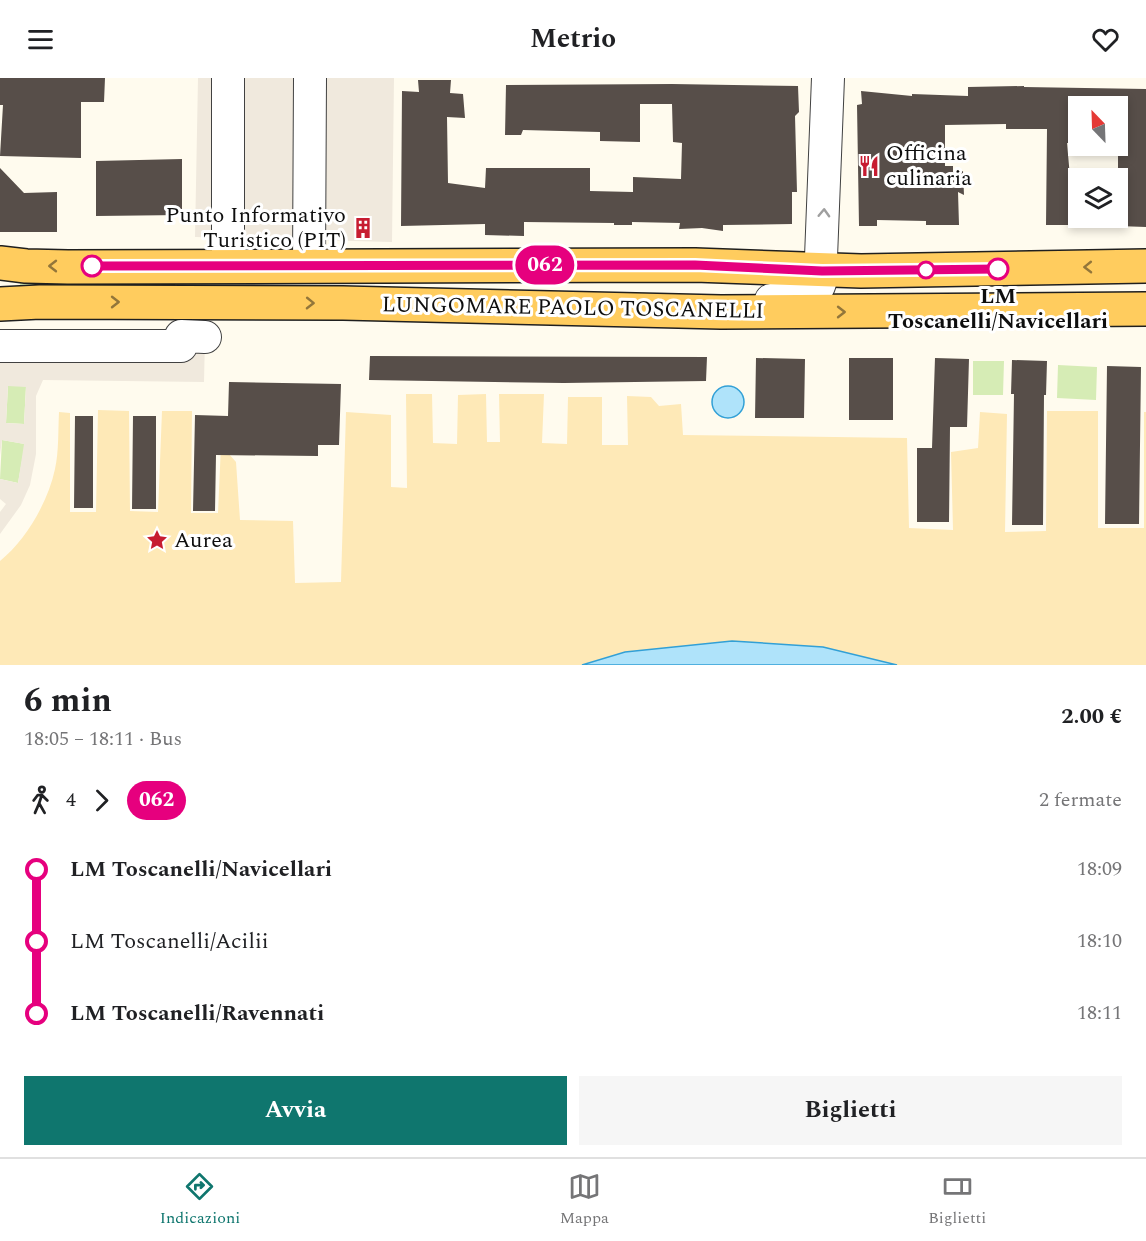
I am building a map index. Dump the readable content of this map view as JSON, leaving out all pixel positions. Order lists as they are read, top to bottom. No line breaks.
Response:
{"streets":{"main road":["LUNGOMARE PAOLO TOSCANELLI"]},"places":{"restaurant":["Officina culinaria"],"building":["Punto Informativo Turistico (PIT)"],"other":["LM Toscanelli/Navicellari"],"place":["Aurea"]},"lines":["bus line 062"],"north":"top left","page":{"header":"Metrio","on_map":"062","heading":["6 min","18:05 – 18:11 · Bus","2.00 €"],"legs":["4","062","2 fermate"],"list":[{"name":"LM Toscanelli/Navicellari","value":"18:09"},{"name":"LM Toscanelli/Acilii","value":"18:10"},{"name":"LM Toscanelli/Ravennati","value":"18:11"}],"buttons":["Avvia","Biglietti"],"tabs":["Indicazioni","Mappa","Biglietti"]}}
